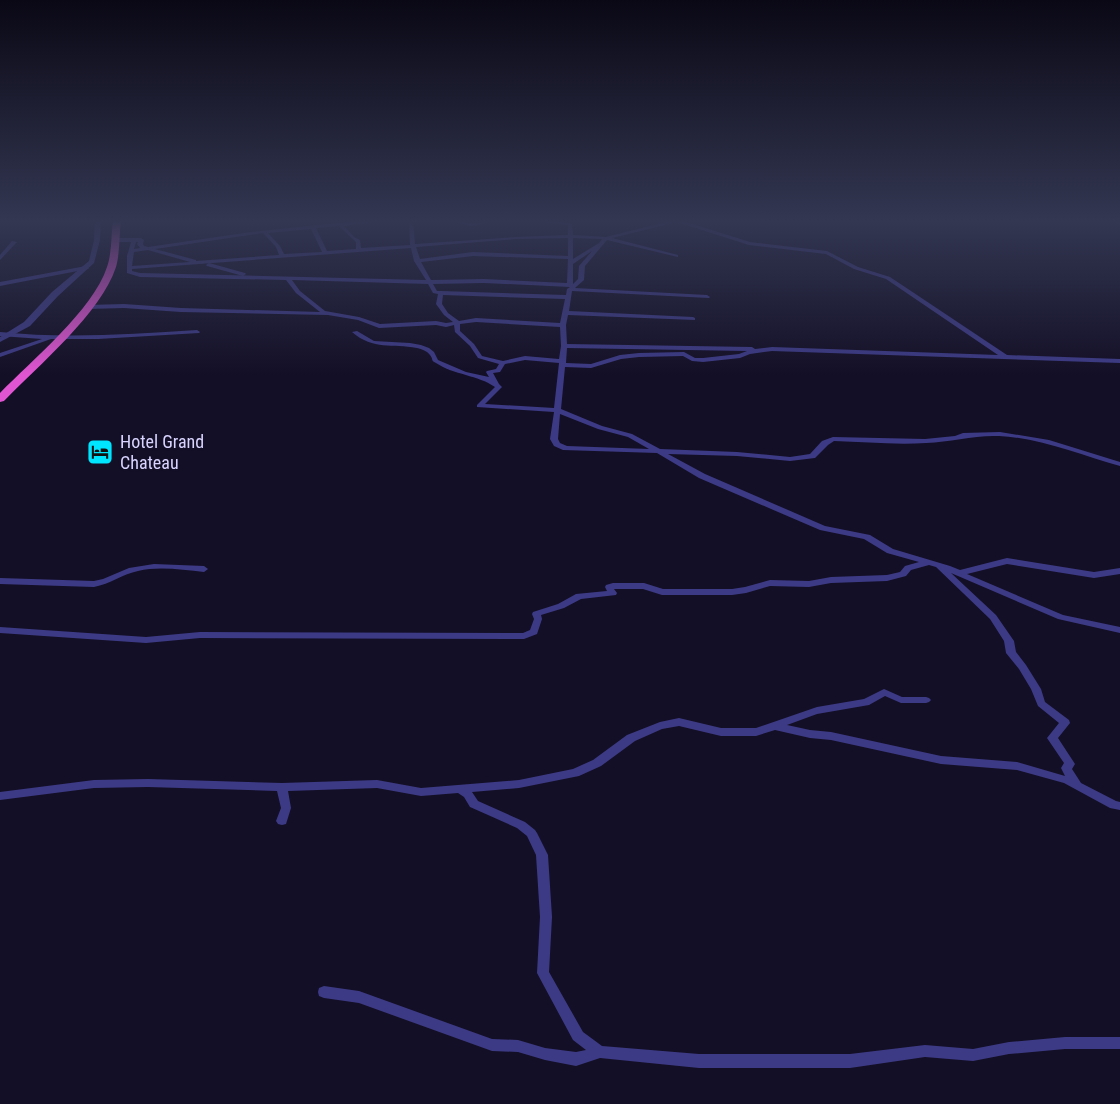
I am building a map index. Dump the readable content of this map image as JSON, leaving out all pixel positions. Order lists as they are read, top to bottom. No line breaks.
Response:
{"places":{"hotel":["Hotel Grand Chateau"]}}
